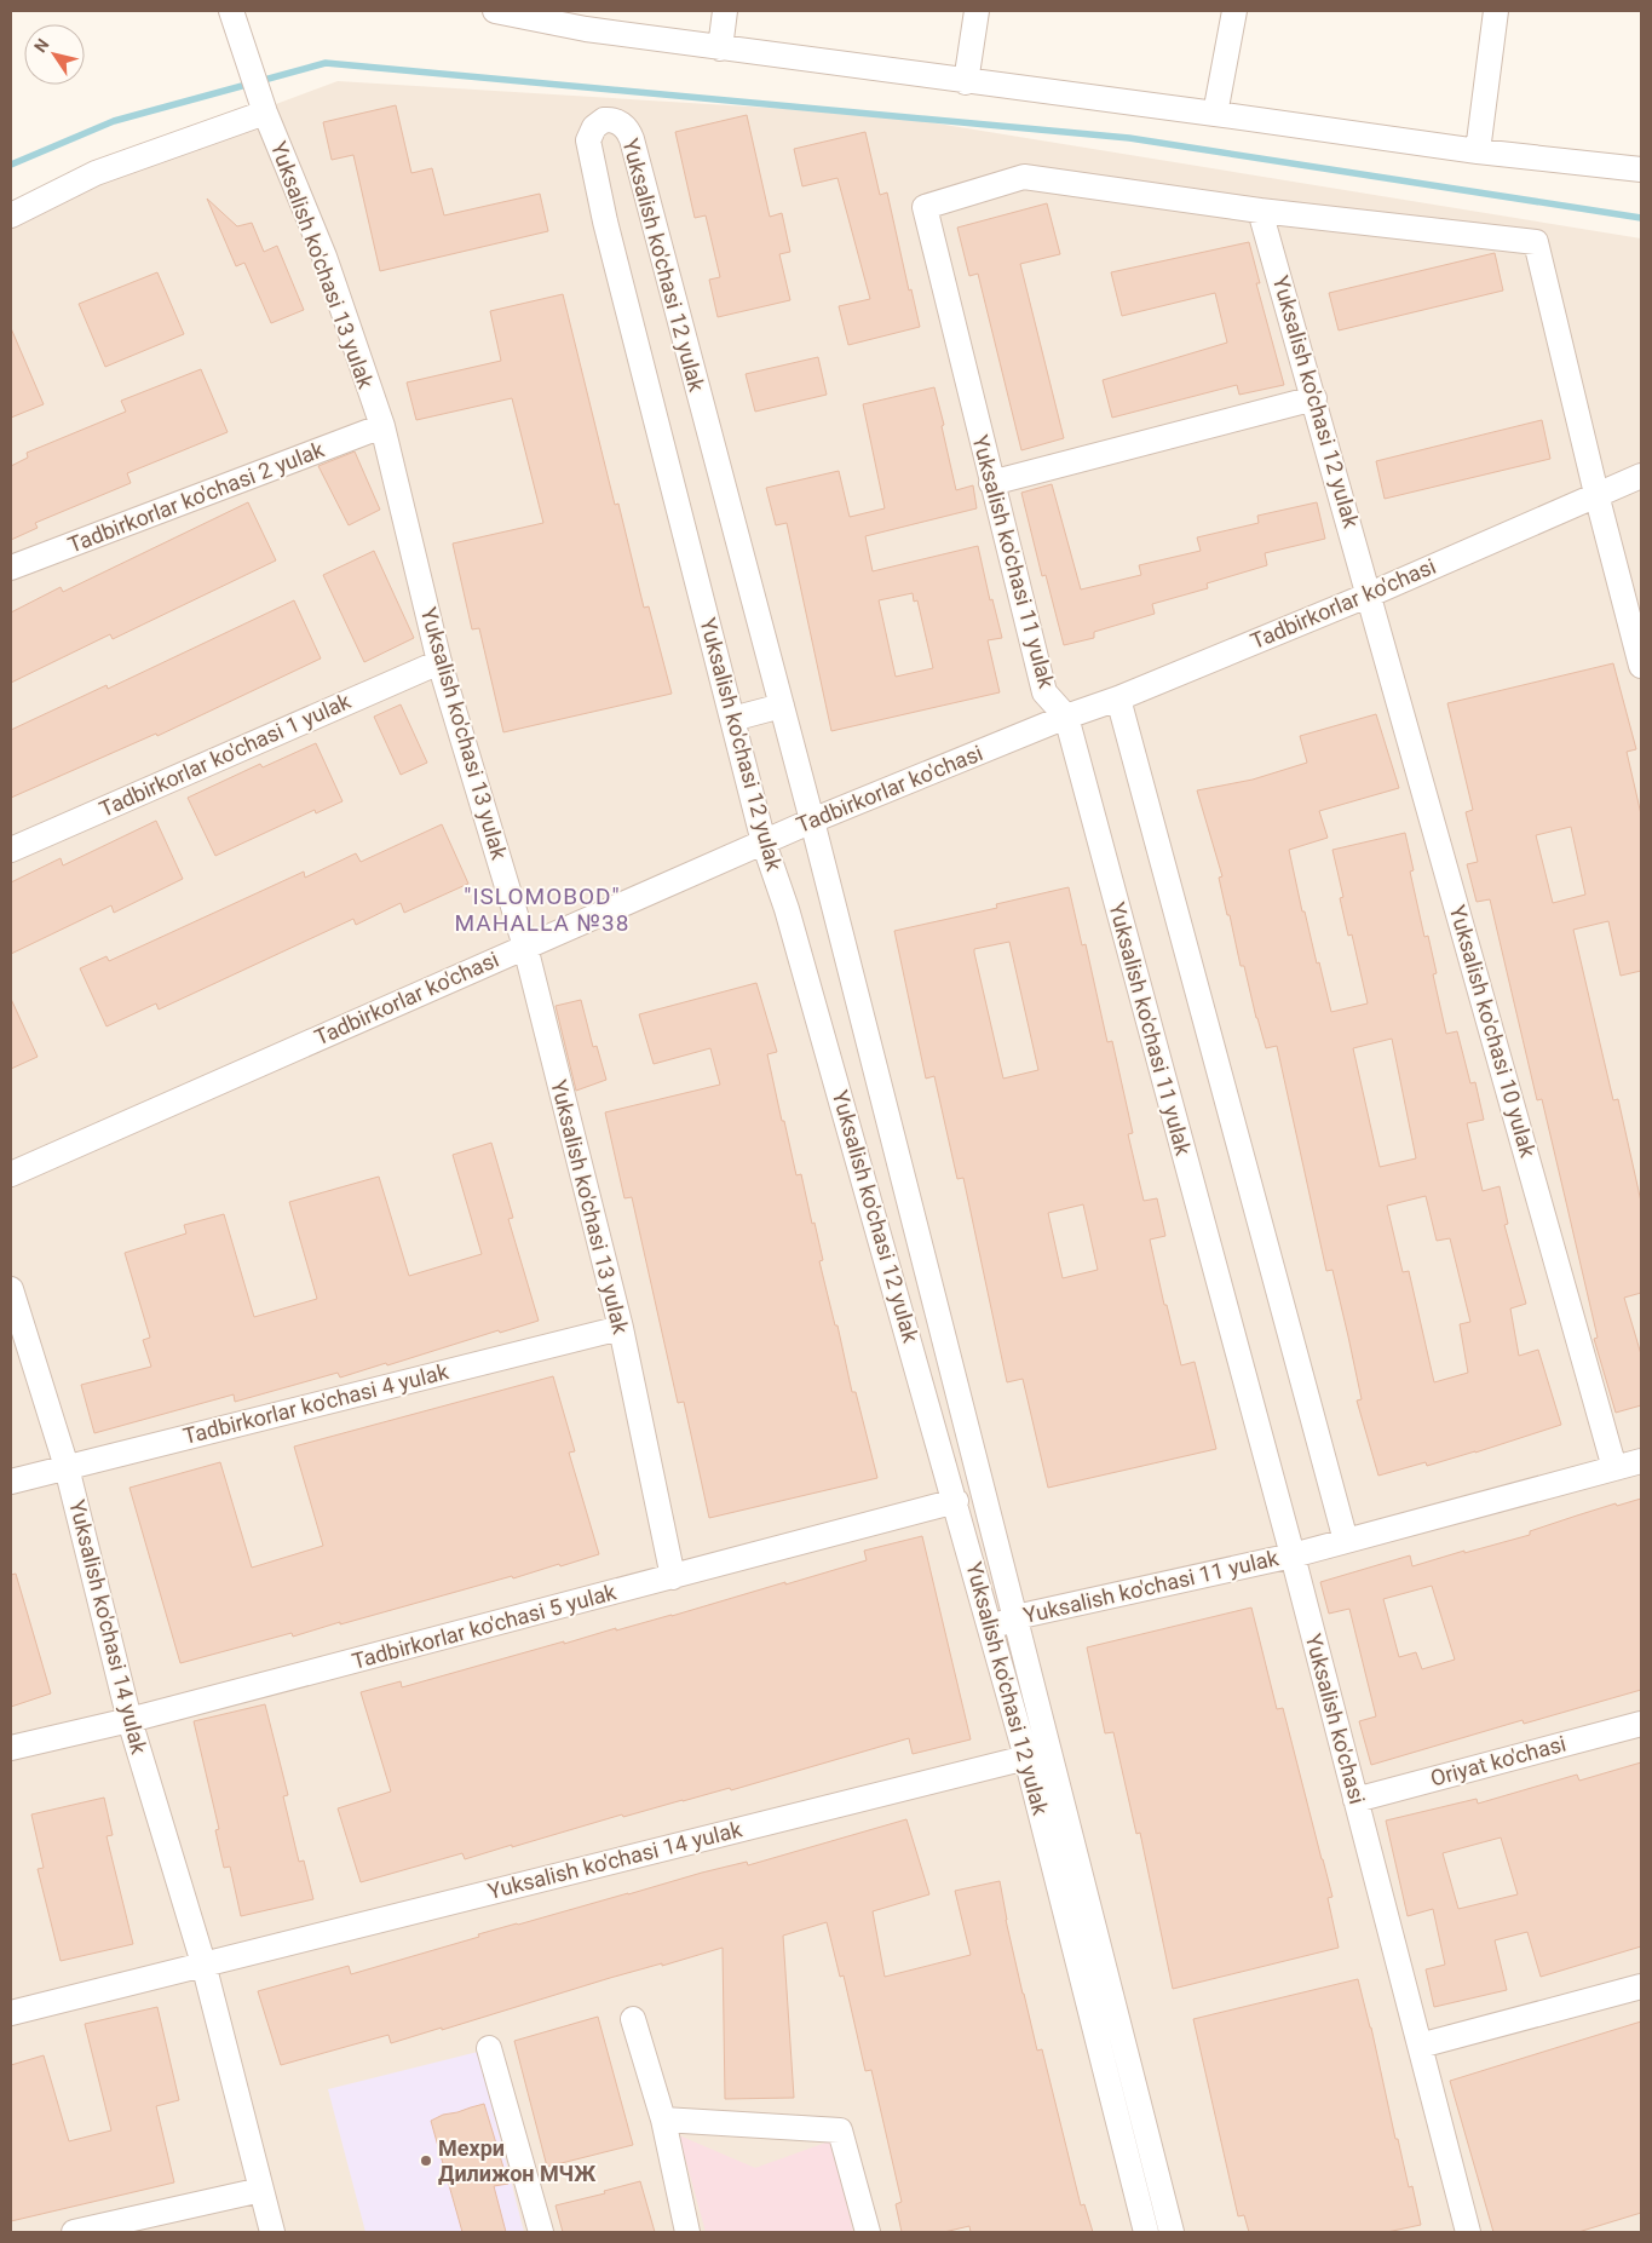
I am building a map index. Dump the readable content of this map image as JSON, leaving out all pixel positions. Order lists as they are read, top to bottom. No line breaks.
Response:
{"streets":{"street":["Yuksalish ko'chasi 13 yulak","Yuksalish ko'chasi 12 yulak","Tadbirkorlar ko'chasi 2 yulak","Yuksalish ko'chasi 11 yulak","Tadbirkorlar ko'chasi","Tadbirkorlar ko'chasi 1 yulak","Yuksalish ko'chasi 10 yulak","Tadbirkorlar ko'chasi 4 yulak","Yuksalish ko'chasi 14 yulak","Tadbirkorlar ko'chasi 5 yulak","Yuksalish ko'chasi","Oriyat ko'chasi"]},"crossings":[["Yuksalish ko'chasi 13 yulak","Tadbirkorlar ko'chasi 2 yulak"],["Yuksalish ko'chasi 13 yulak","Tadbirkorlar ko'chasi"],["Yuksalish ko'chasi 13 yulak","Tadbirkorlar ko'chasi 1 yulak"],["Yuksalish ko'chasi 13 yulak","Tadbirkorlar ko'chasi 4 yulak"],["Yuksalish ko'chasi 13 yulak","Tadbirkorlar ko'chasi 5 yulak"],["Yuksalish ko'chasi 12 yulak","Yuksalish ko'chasi 11 yulak"],["Yuksalish ko'chasi 12 yulak","Tadbirkorlar ko'chasi"],["Yuksalish ko'chasi 12 yulak","Yuksalish ko'chasi 10 yulak"],["Yuksalish ko'chasi 12 yulak","Yuksalish ko'chasi 14 yulak"],["Yuksalish ko'chasi 12 yulak","Tadbirkorlar ko'chasi 5 yulak"],["Yuksalish ko'chasi 11 yulak","Tadbirkorlar ko'chasi"],["Yuksalish ko'chasi 11 yulak","Yuksalish ko'chasi"],["Tadbirkorlar ko'chasi","Yuksalish ko'chasi 10 yulak"],["Tadbirkorlar ko'chasi 4 yulak","Yuksalish ko'chasi 14 yulak"],["Yuksalish ko'chasi 14 yulak","Tadbirkorlar ko'chasi 5 yulak"],["Yuksalish ko'chasi","Oriyat ko'chasi"]],"districts":["\"ISLOMOBOD\" MAHALLA №38"],"places":["Мехри Дилижон МЧЖ"],"north":"top left"}
